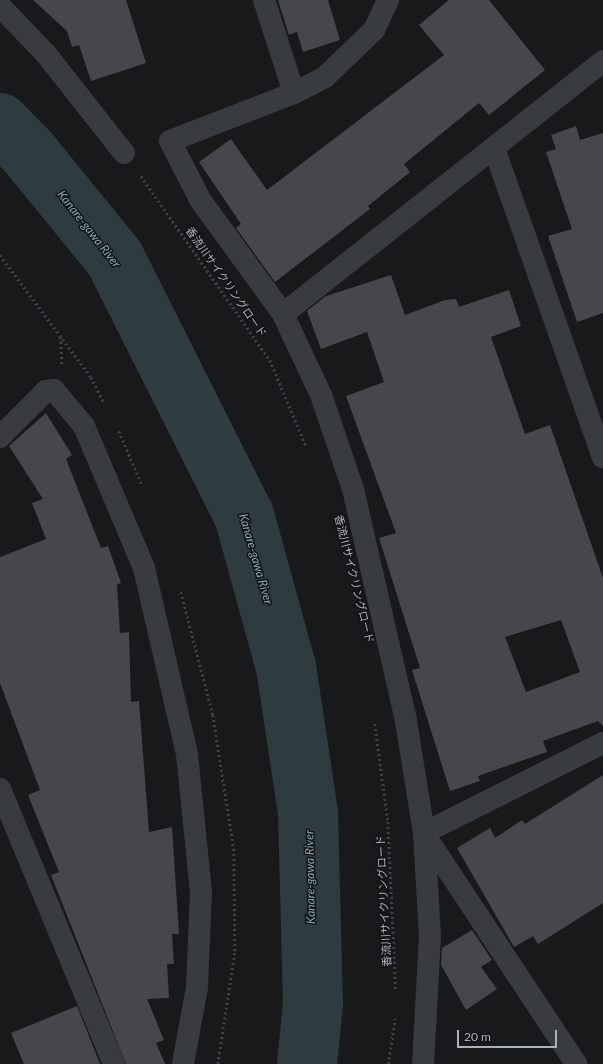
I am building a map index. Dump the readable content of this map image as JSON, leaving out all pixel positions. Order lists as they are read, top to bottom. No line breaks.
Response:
{"streets":{"path":["香流川サイクリングロード"]},"water":["Kanare-gawa River"],"scale_bar":"20 m"}
